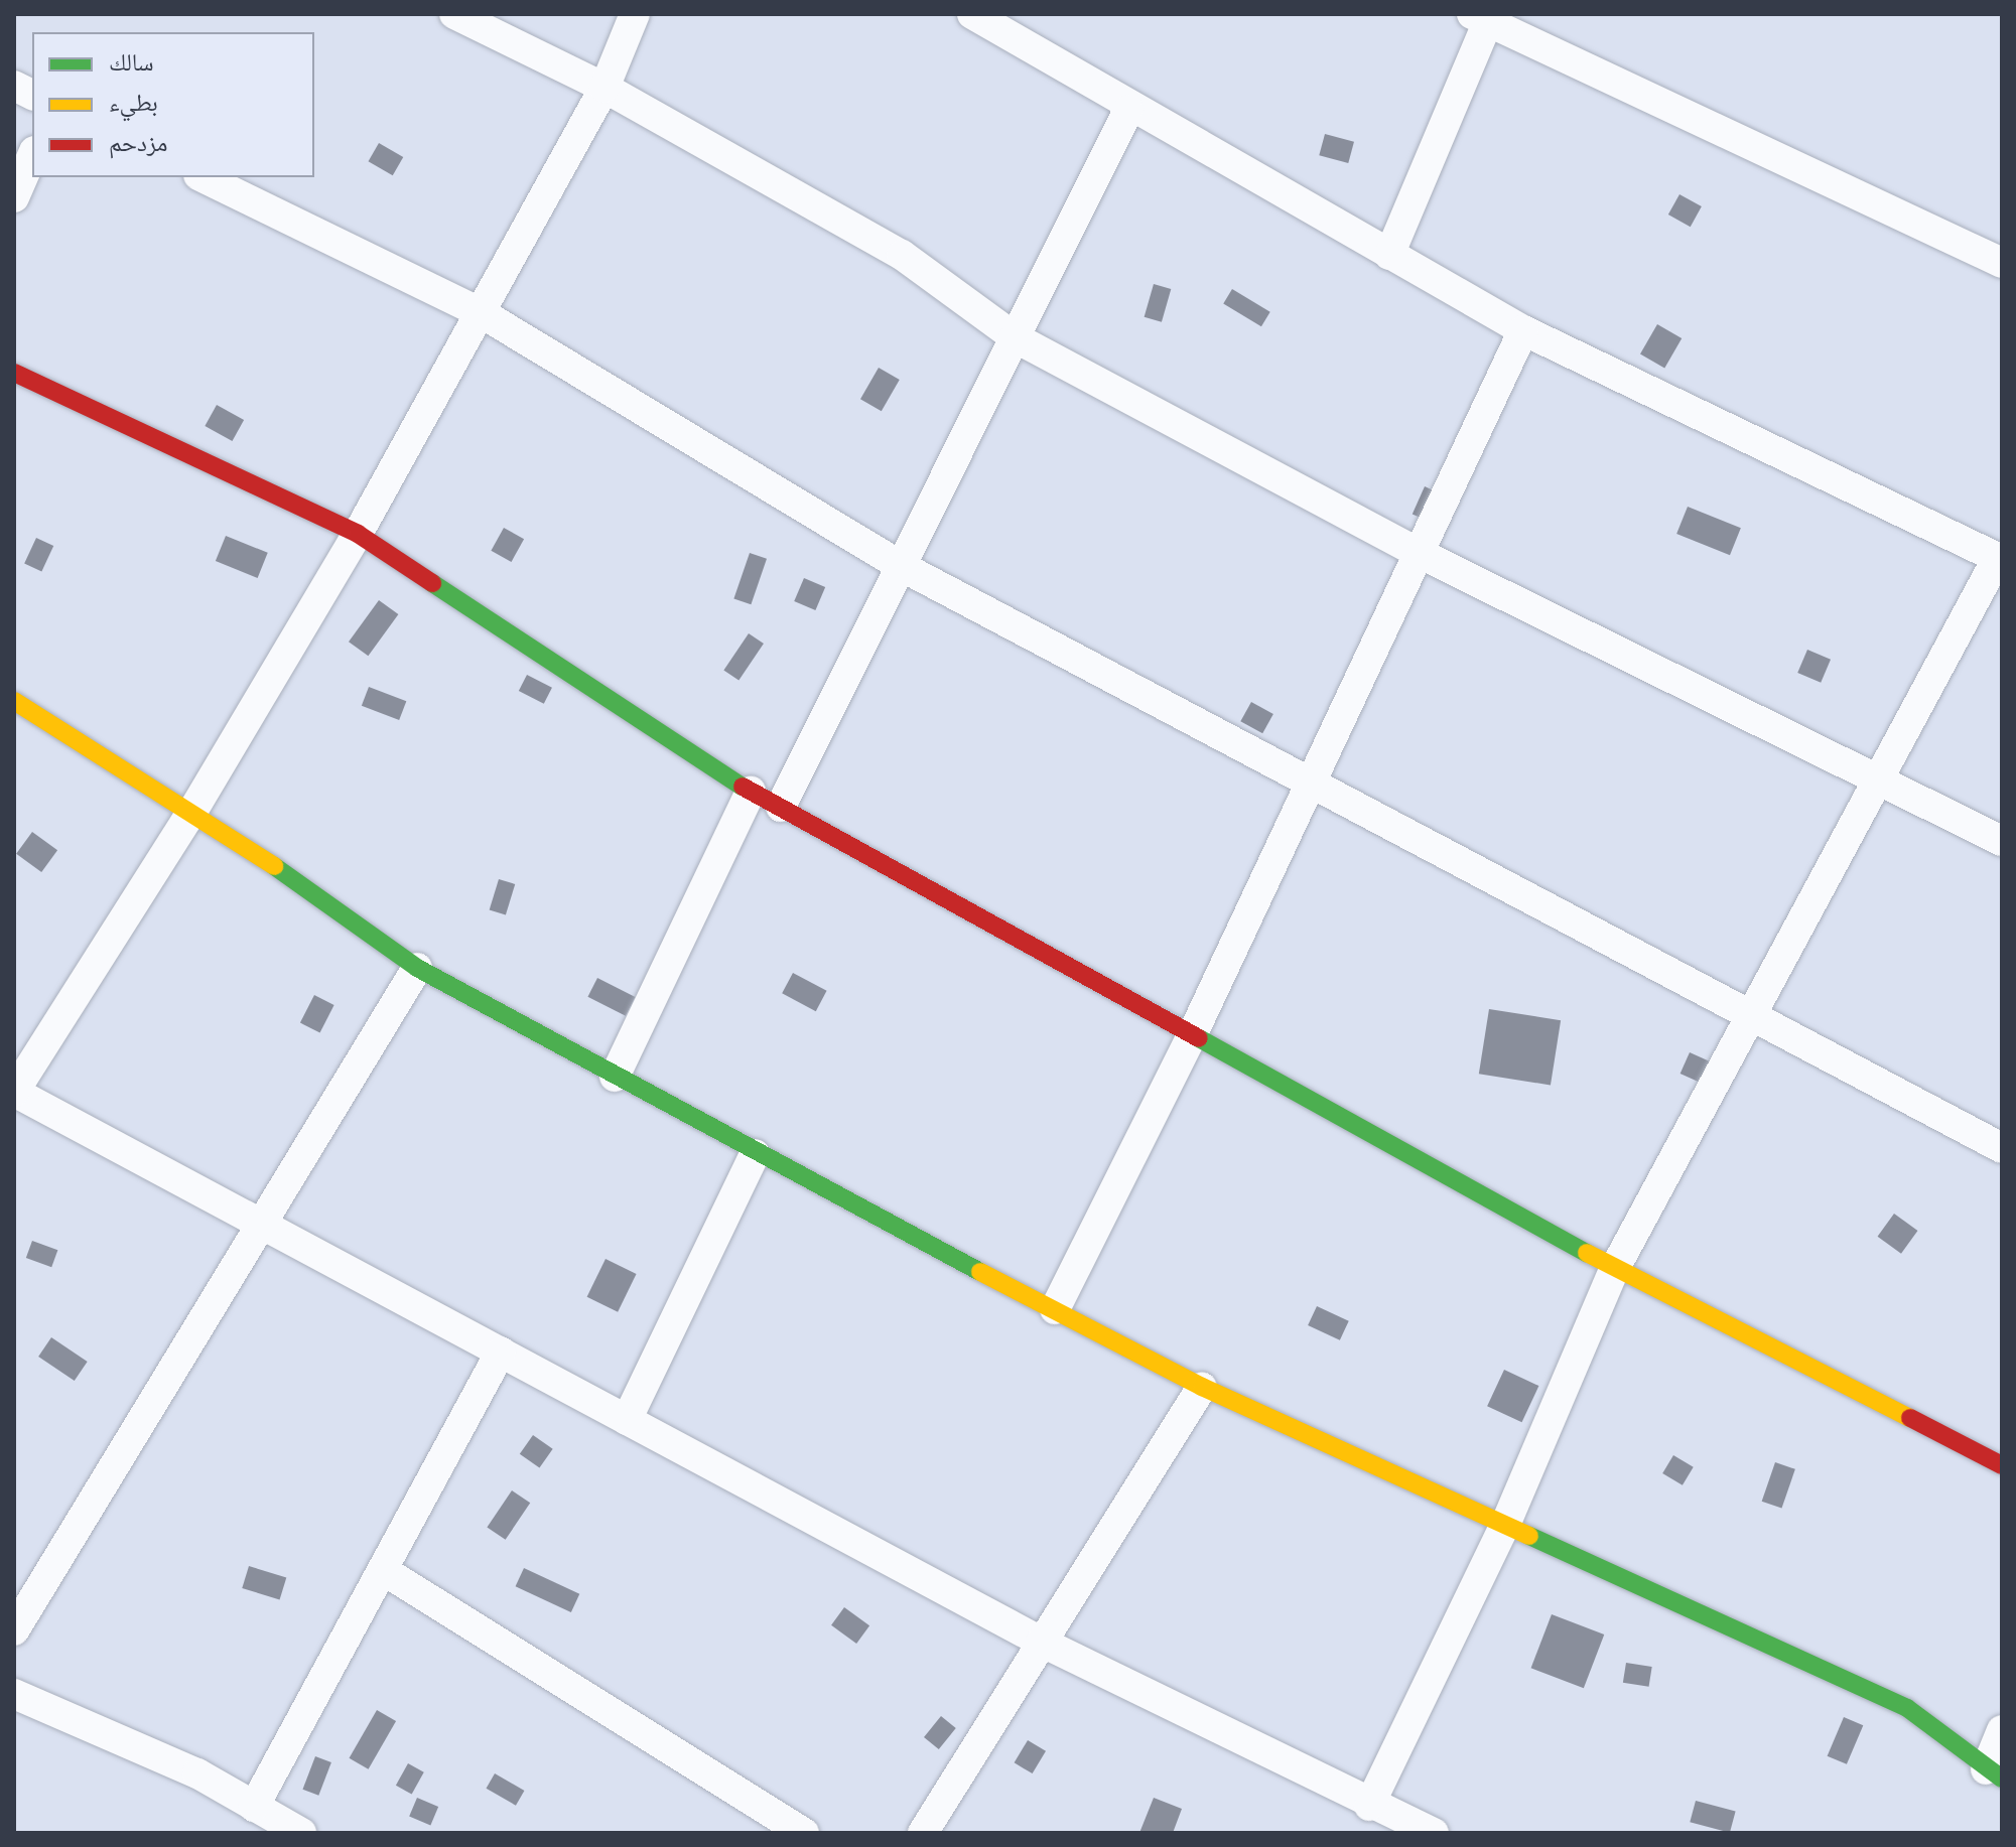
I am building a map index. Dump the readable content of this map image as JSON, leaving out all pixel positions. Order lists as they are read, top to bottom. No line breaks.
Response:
{"legend":["سالك","بطيء","مزدحم"]}
